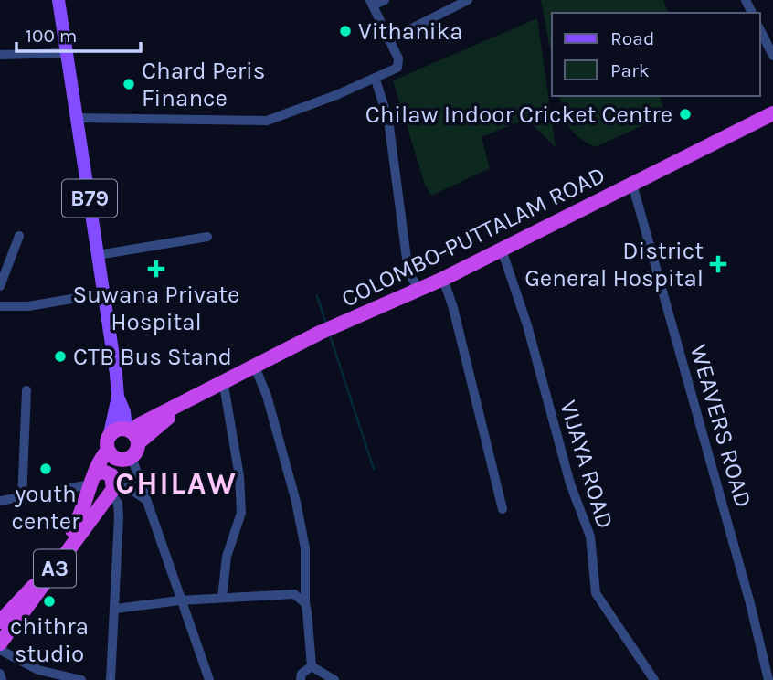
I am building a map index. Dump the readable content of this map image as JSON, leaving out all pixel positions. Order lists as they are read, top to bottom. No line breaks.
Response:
{"streets":{"highway":["COLOMBO-PUTTALAM ROAD","A3"],"main road":["B79"],"street":["WEAVERS ROAD","VIJAYA ROAD"]},"crossings":[["B79","COLOMBO-PUTTALAM ROAD"],["B79","A3"],["COLOMBO-PUTTALAM ROAD","WEAVERS ROAD"],["COLOMBO-PUTTALAM ROAD","VIJAYA ROAD"],["COLOMBO-PUTTALAM ROAD","A3"]],"districts":["CHILAW"],"places":{"other":["Vithanika","Chard Peris Finance","Chilaw Indoor Cricket Centre","CTB Bus Stand","youth center","chithra studio"],"health":["District General Hospital","Suwana Private Hospital"]},"legend":["Road","Park"],"scale_bar":"100 m"}
